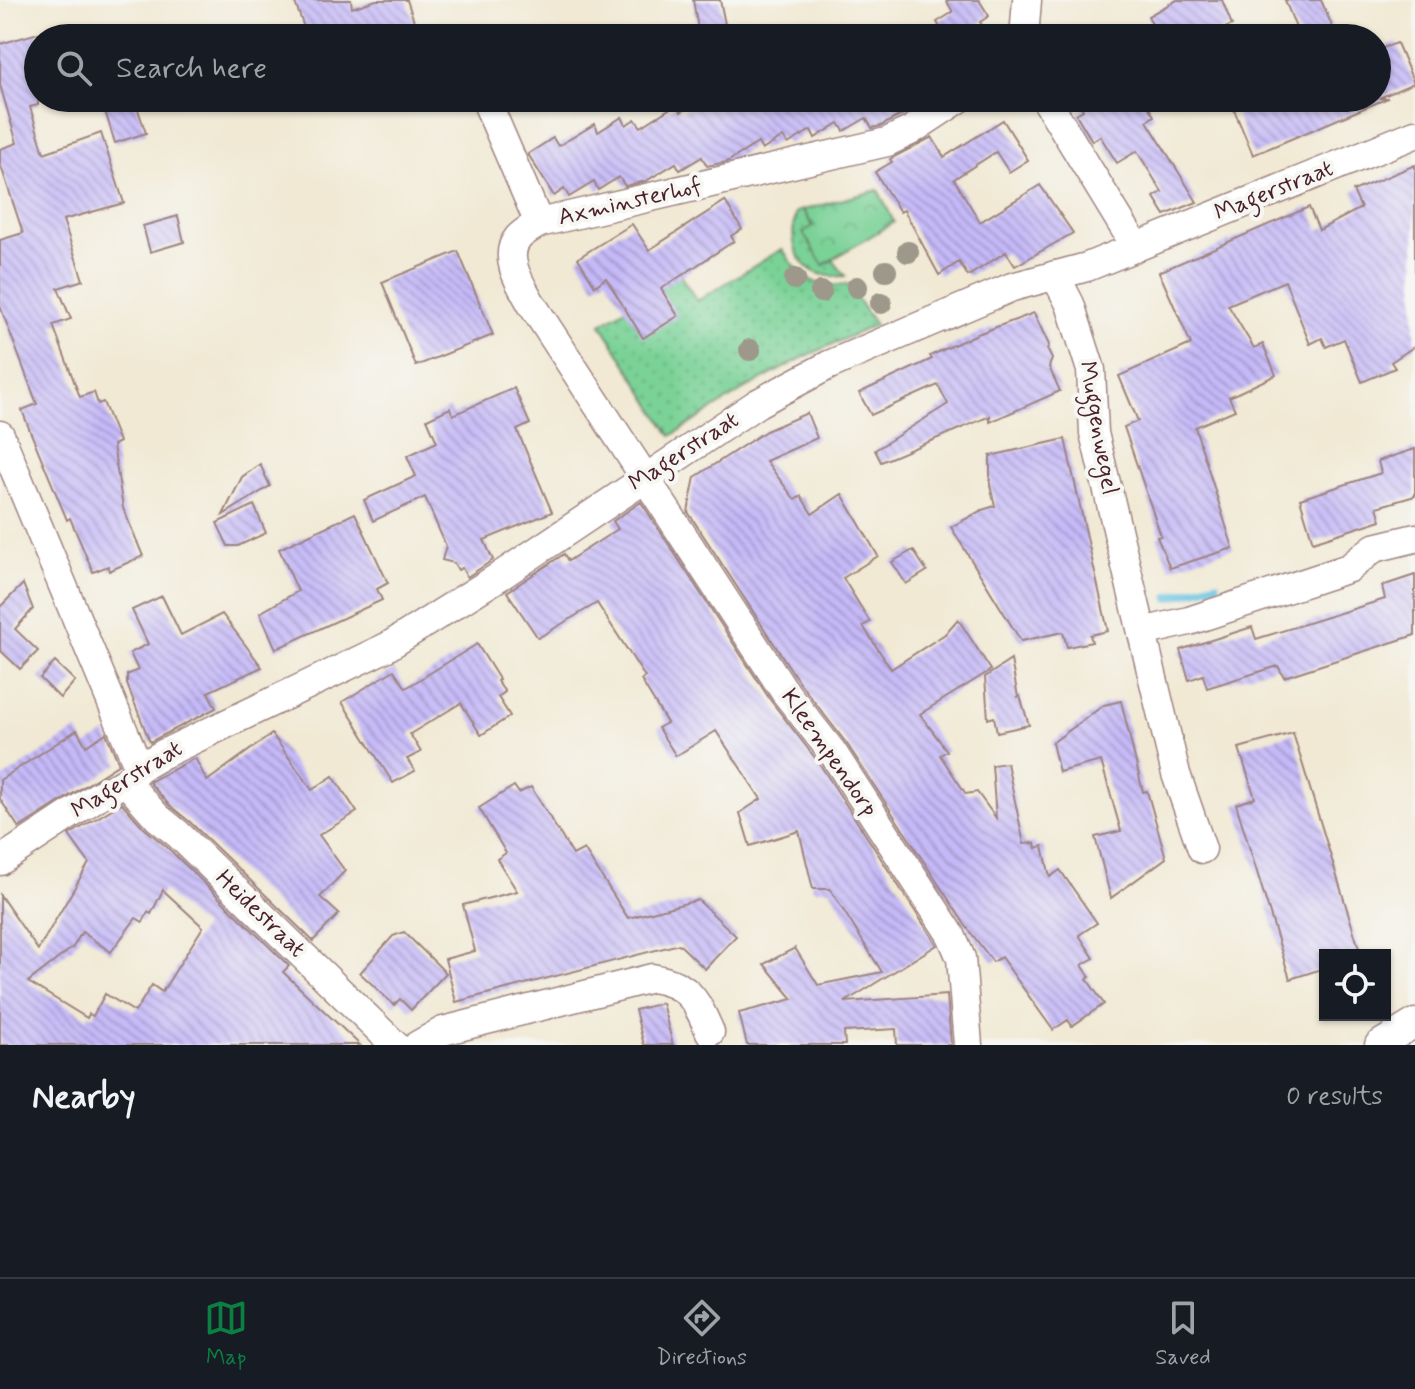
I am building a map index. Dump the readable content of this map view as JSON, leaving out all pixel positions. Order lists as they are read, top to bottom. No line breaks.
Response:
{"streets":{"street":["Magerstraat","Axminsterhof","Muggenwegel","Kleempendorp","Heidestraat"]},"crossings":[["Magerstraat","Axminsterhof"],["Magerstraat","Muggenwegel"],["Magerstraat","Kleempendorp"],["Magerstraat","Heidestraat"],["Axminsterhof","Kleempendorp"]],"page":{"search":"Search here","heading":["Nearby","0 results"],"nav":["Map","Directions","Saved"]}}
